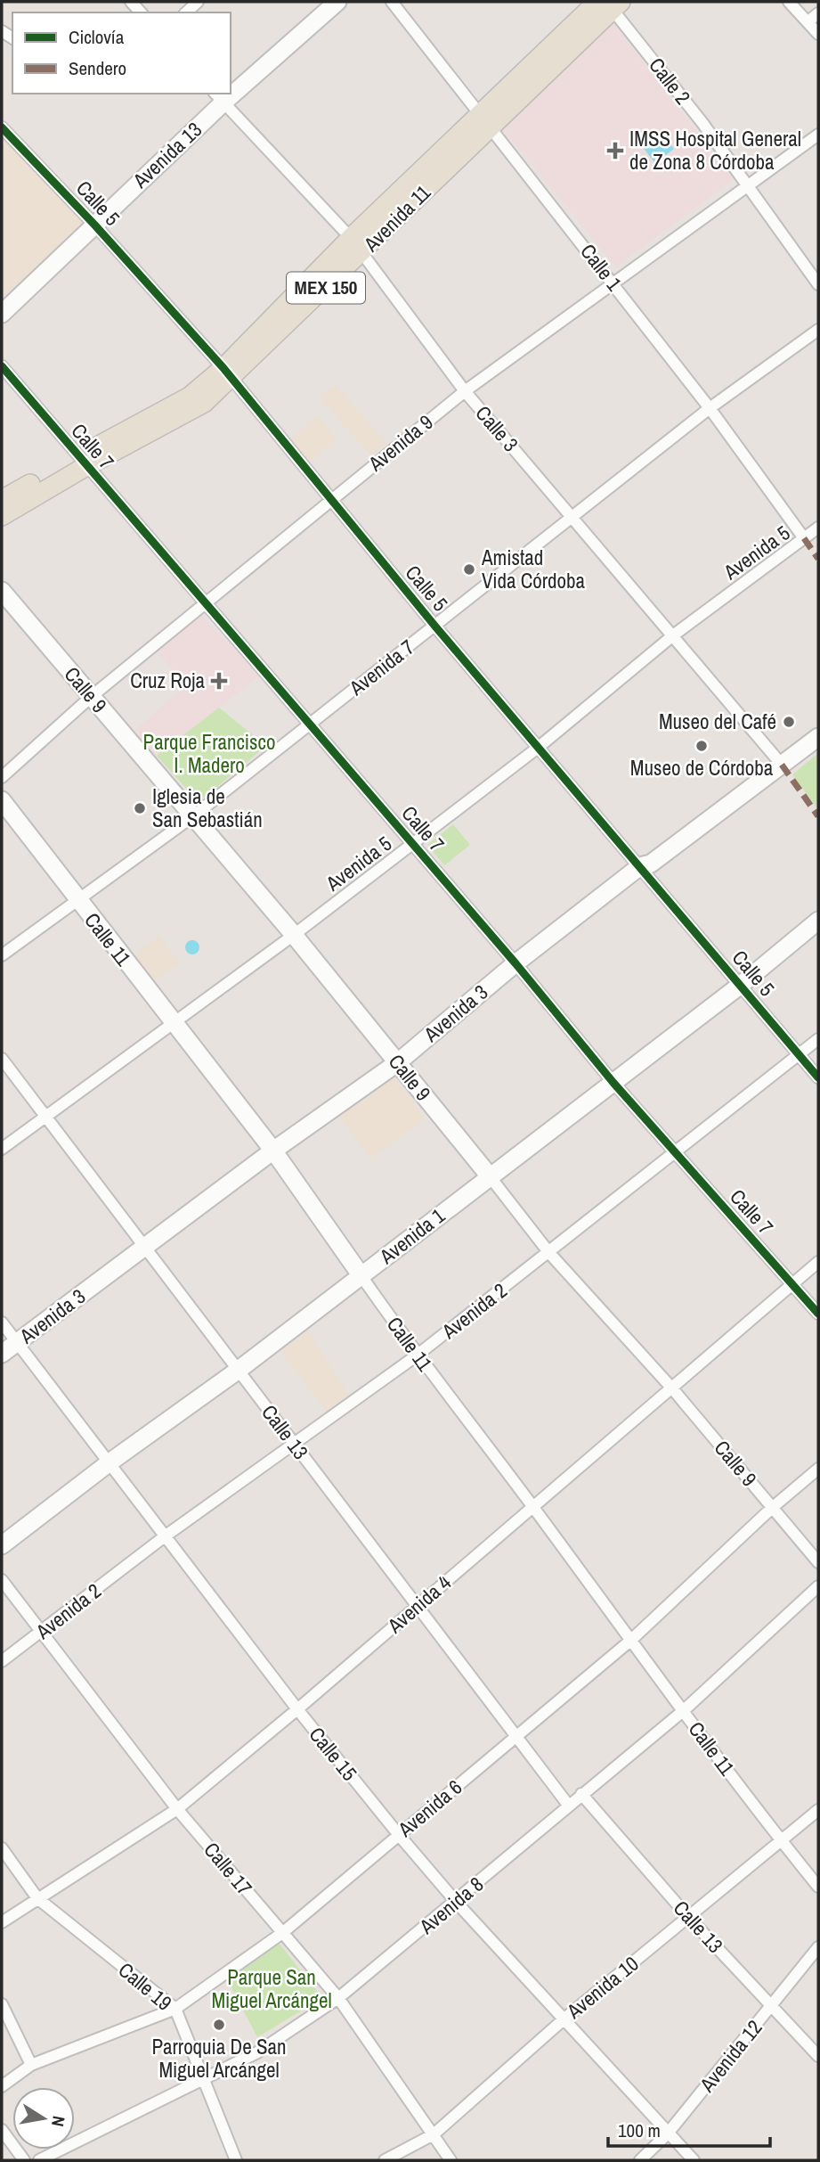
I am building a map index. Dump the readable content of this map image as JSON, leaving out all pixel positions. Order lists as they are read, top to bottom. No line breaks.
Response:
{"streets":{"main road":["Avenida 13","Avenida 11","MEX 150","Calle 9","Calle 11","Avenida 3","Avenida 1"],"street":["Calle 2","Calle 5","Calle 1","Calle 3","Avenida 9","Calle 7","Avenida 5","Avenida 7","Avenida 2","Calle 13","Avenida 4","Calle 15","Avenida 6","Calle 17","Avenida 8","Calle 19","Avenida 10","Avenida 12"]},"crossings":[["Calle 2","Avenida 11"],["Calle 2","Avenida 9"],["Avenida 13","Calle 5"],["Avenida 13","Calle 3"],["Calle 5","Avenida 11"],["Calle 5","Avenida 9"],["Calle 5","Avenida 5"],["Calle 5","Avenida 7"],["Calle 5","Avenida 3"],["Calle 5","Avenida 1"],["Calle 5","Avenida 2"],["Avenida 11","Calle 1"],["Avenida 11","Calle 3"],["Avenida 11","Calle 7"],["Calle 1","Avenida 9"],["Calle 1","Avenida 5"],["Calle 1","Avenida 7"],["Calle 3","Avenida 9"],["Calle 3","Avenida 5"],["Calle 3","Avenida 7"],["Calle 3","Avenida 3"],["Avenida 9","Calle 7"],["Avenida 9","Calle 9"],["Calle 7","Avenida 5"],["Calle 7","Avenida 7"],["Calle 7","Avenida 3"],["Calle 7","Avenida 1"],["Calle 7","Avenida 2"],["Calle 7","Avenida 4"],["Avenida 5","Calle 9"],["Avenida 5","Calle 11"],["Avenida 5","Calle 13"],["Avenida 7","Calle 9"],["Avenida 7","Calle 11"],["Calle 9","Avenida 3"],["Calle 9","Avenida 1"],["Calle 9","Avenida 2"],["Calle 9","Avenida 4"],["Calle 9","Avenida 6"],["Calle 11","Avenida 3"],["Calle 11","Avenida 1"],["Calle 11","Avenida 2"],["Calle 11","Avenida 4"],["Calle 11","Avenida 6"],["Calle 11","Avenida 8"],["Calle 11","Avenida 10"],["Avenida 3","Calle 13"],["Avenida 3","Calle 15"],["Avenida 1","Calle 13"],["Avenida 1","Calle 15"],["Avenida 2","Calle 13"],["Avenida 2","Calle 15"],["Avenida 2","Calle 17"],["Calle 13","Avenida 4"],["Calle 13","Avenida 6"],["Calle 13","Avenida 8"],["Calle 13","Avenida 10"],["Calle 13","Avenida 12"],["Avenida 4","Calle 15"],["Avenida 4","Calle 17"],["Avenida 4","Calle 19"],["Calle 15","Avenida 6"],["Calle 15","Avenida 8"],["Calle 15","Avenida 10"],["Calle 15","Avenida 12"],["Avenida 6","Calle 17"],["Avenida 6","Calle 19"],["Calle 17","Avenida 8"],["Calle 17","Avenida 10"],["Avenida 8","Calle 19"]],"parks":["Parque Francisco I. Madero","Parque San Miguel Arcángel"],"places":{"health":["IMSS Hospital General de Zona 8 Córdoba","Cruz Roja"],"other":["Amistad Vida Córdoba","Museo del Café","Museo de Córdoba","Iglesia de San Sebastián","Parroquia De San Miguel Arcángel"]},"legend":["Ciclovía","Sendero"],"scale_bar":"100 m","north":"right"}
